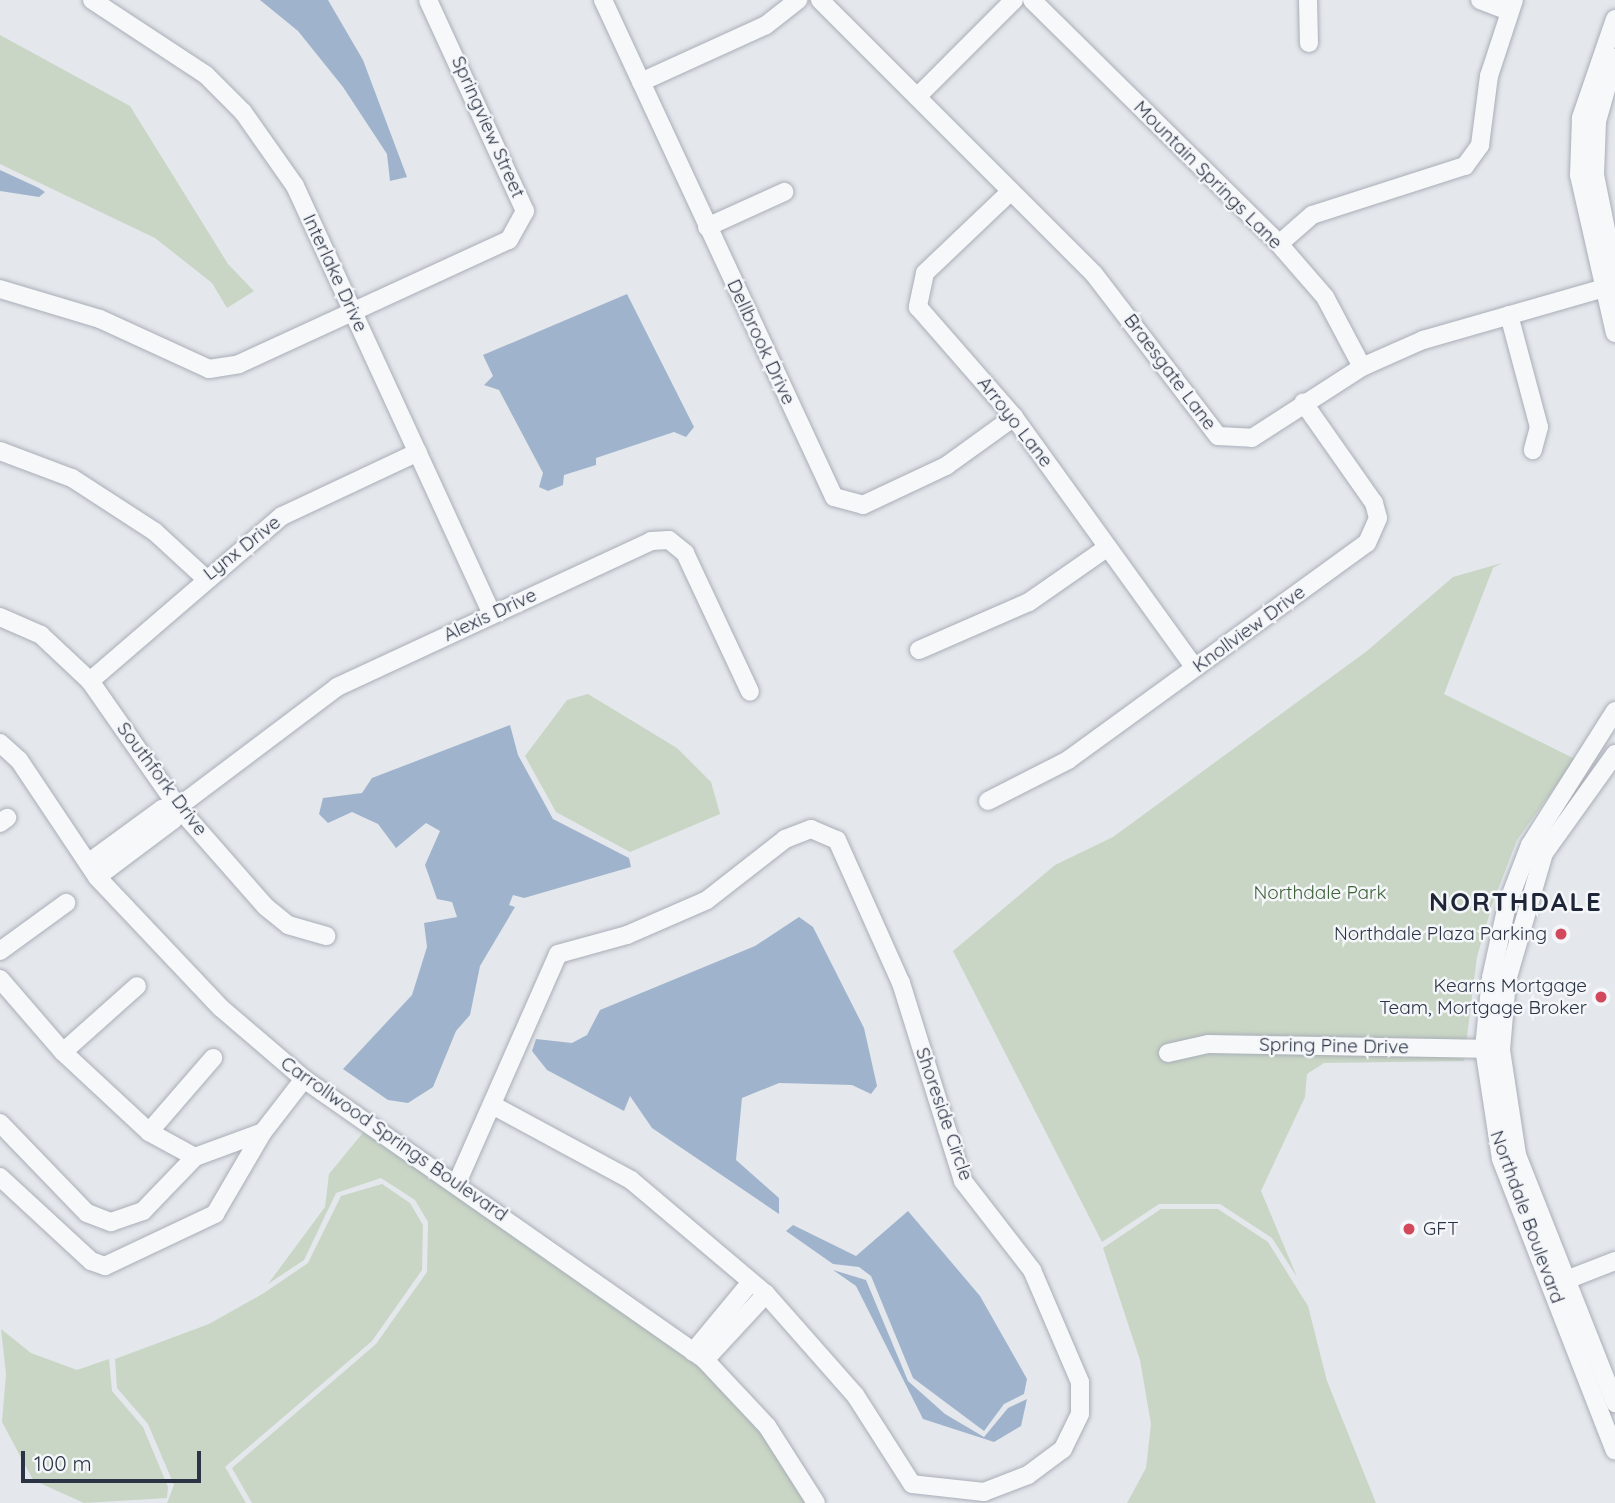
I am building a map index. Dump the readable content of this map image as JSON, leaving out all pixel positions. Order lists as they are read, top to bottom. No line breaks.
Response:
{"streets":{"street":["Springview Street","Mountain Springs Lane","Interlake Drive","Dellbrook Drive","Braesgate Lane","Arroyo Lane","Lynx Drive","Alexis Drive","Knollview Drive","Southfork Drive","Spring Pine Drive","Shoreside Circle","Carrollwood Springs Boulevard","Northdale Boulevard"]},"crossings":[["Springview Street","Interlake Drive"],["Mountain Springs Lane","Braesgate Lane"],["Interlake Drive","Lynx Drive"],["Interlake Drive","Alexis Drive"],["Dellbrook Drive","Arroyo Lane"],["Braesgate Lane","Arroyo Lane"],["Braesgate Lane","Knollview Drive"],["Arroyo Lane","Knollview Drive"],["Lynx Drive","Southfork Drive"],["Alexis Drive","Southfork Drive"],["Alexis Drive","Carrollwood Springs Boulevard"],["Spring Pine Drive","Northdale Boulevard"],["Shoreside Circle","Carrollwood Springs Boulevard"]],"districts":["NORTHDALE"],"parks":["Northdale Park"],"places":["Northdale Plaza Parking","Kearns Mortgage Team, Mortgage Broker","GFT"],"scale_bar":"100 m"}
